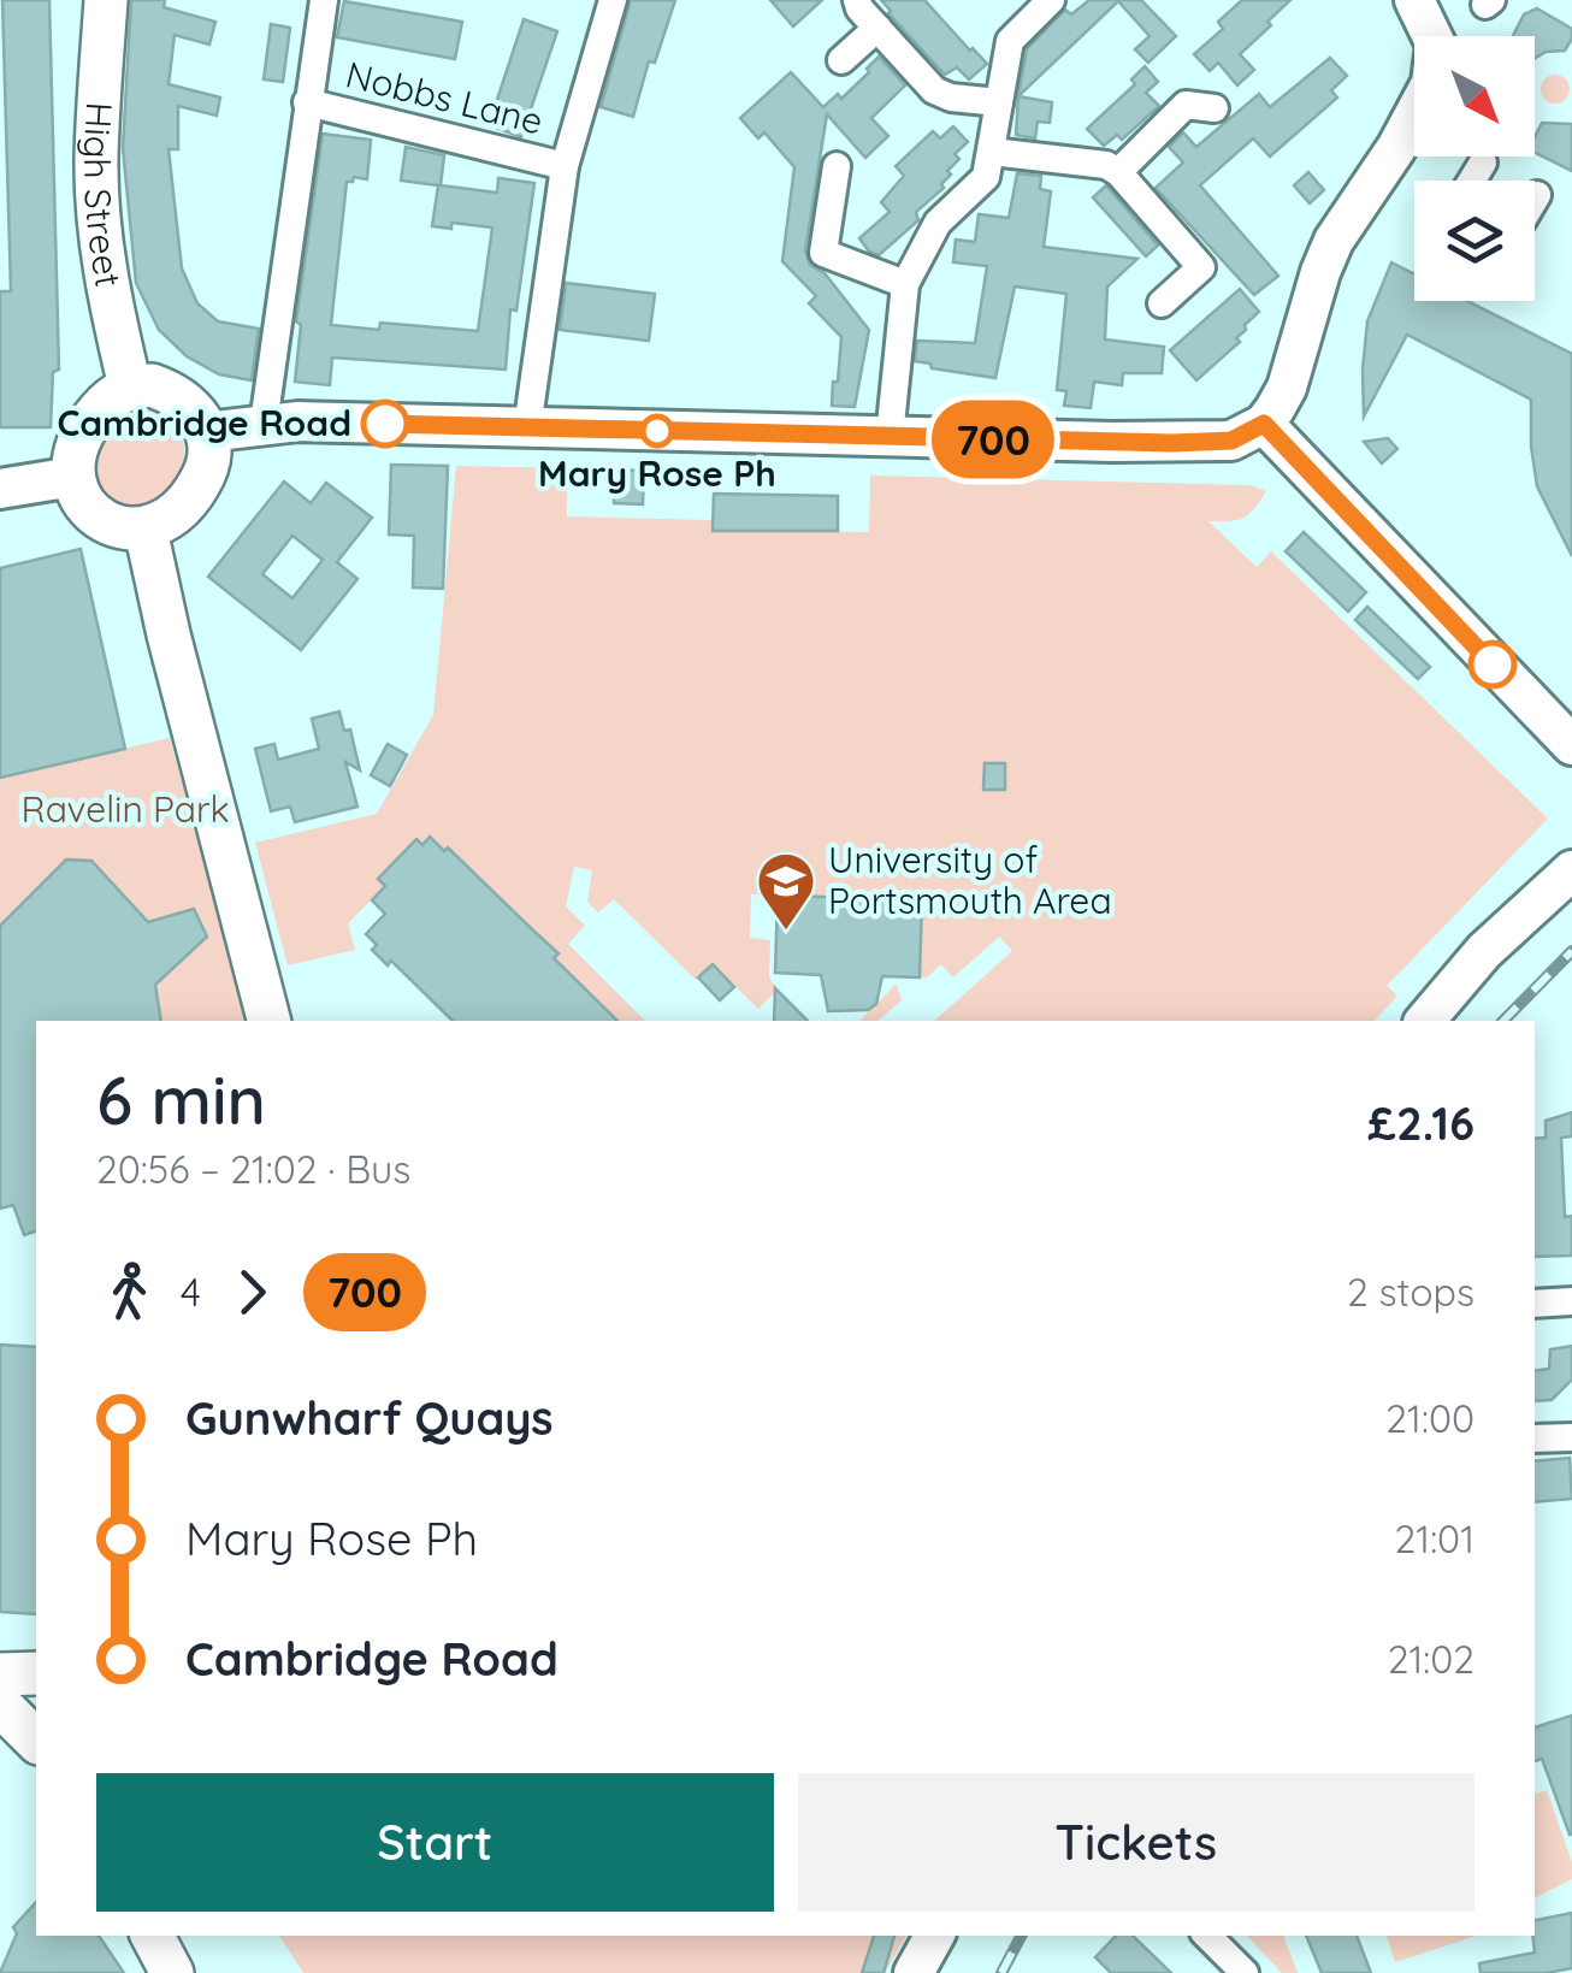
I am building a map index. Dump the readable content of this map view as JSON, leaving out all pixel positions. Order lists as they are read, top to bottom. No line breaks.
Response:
{"streets":{"main road":["High Street"],"street":["Nobbs Lane"]},"parks":["Ravelin Park"],"places":{"other":["Cambridge Road","Mary Rose Ph"],"school or university":["University of Portsmouth Area"]},"lines":["bus line 700"],"north":"bottom right","page":{"on_map":"700","heading":["6 min","20:56 – 21:02 · Bus","£2.16"],"legs":["4","700","2 stops"],"list":[{"name":"Gunwharf Quays","value":"21:00"},{"name":"Mary Rose Ph","value":"21:01"},{"name":"Cambridge Road","value":"21:02"}],"buttons":["Start","Tickets"]}}
